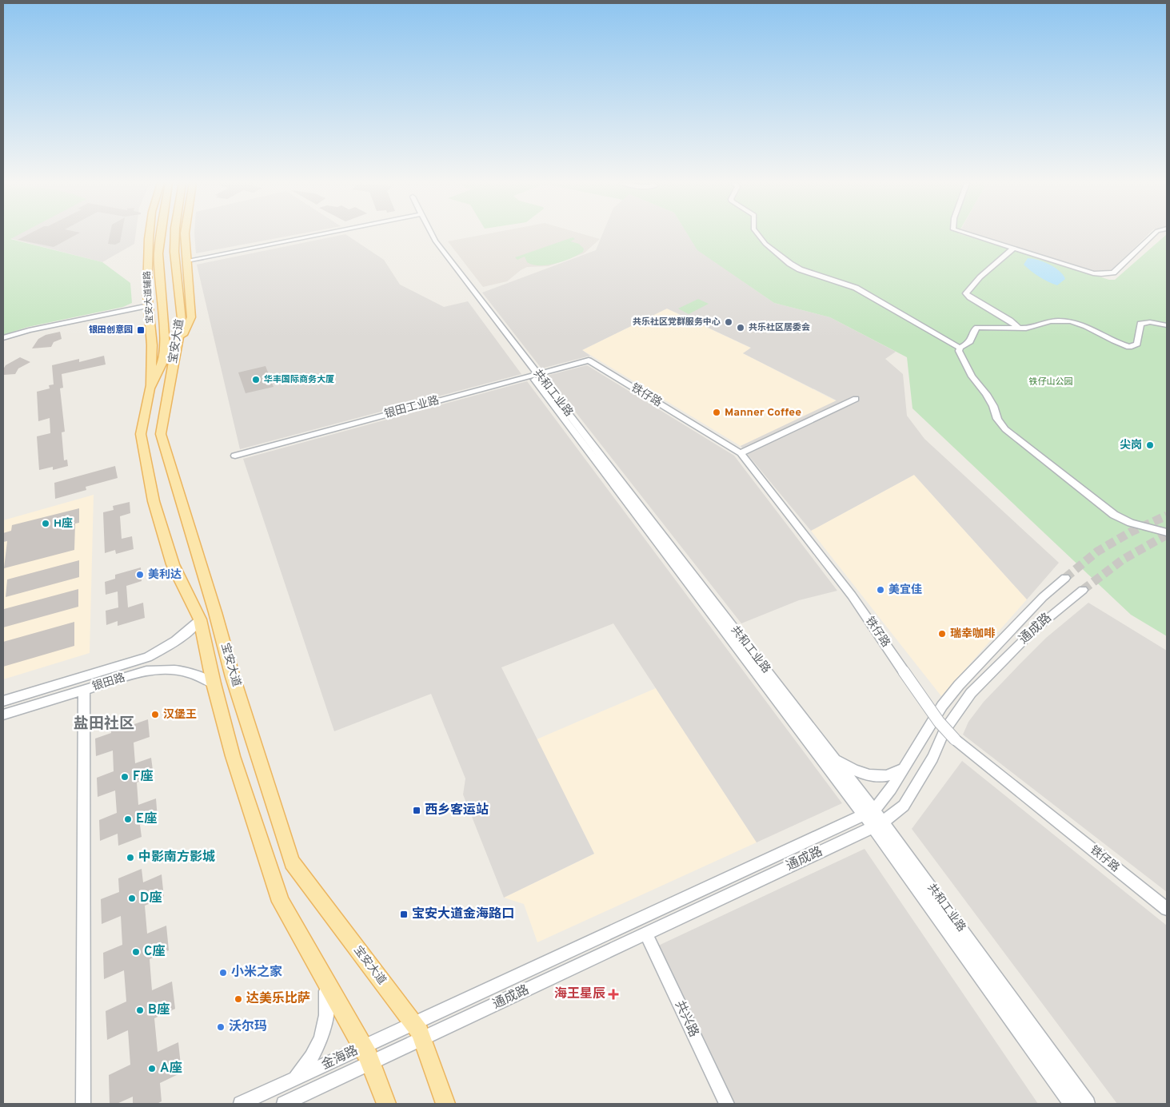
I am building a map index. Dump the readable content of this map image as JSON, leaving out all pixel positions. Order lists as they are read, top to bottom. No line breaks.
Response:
{"streets":{"main road":["宝安大道辅路","宝安大道"],"street":["共和工业路","铁仔路","银田工业路","通成路","银田路","共兴路","金海路"]},"crossings":[["宝安大道辅路","宝安大道"],["宝安大道","银田路"],["宝安大道","金海路"],["共和工业路","银田工业路"],["共和工业路","通成路"],["铁仔路","银田工业路"],["通成路","共兴路"],["通成路","金海路"]],"districts":["盐田社区"],"parks":["铁仔山公园"],"places":{"other":["共乐社区党群服务中心","共乐社区居委会","华丰国际商务大厦","Manner Coffee","尖岗","H座","美利达","美宜佳","瑞幸咖啡","汉堡王","F座","E座","中影南方影城","D座","C座","小米之家","达美乐比萨","B座","沃尔玛","A座"],"transit":["银田创意园","西乡客运站","宝安大道金海路口"],"health":["海王星辰"]}}
